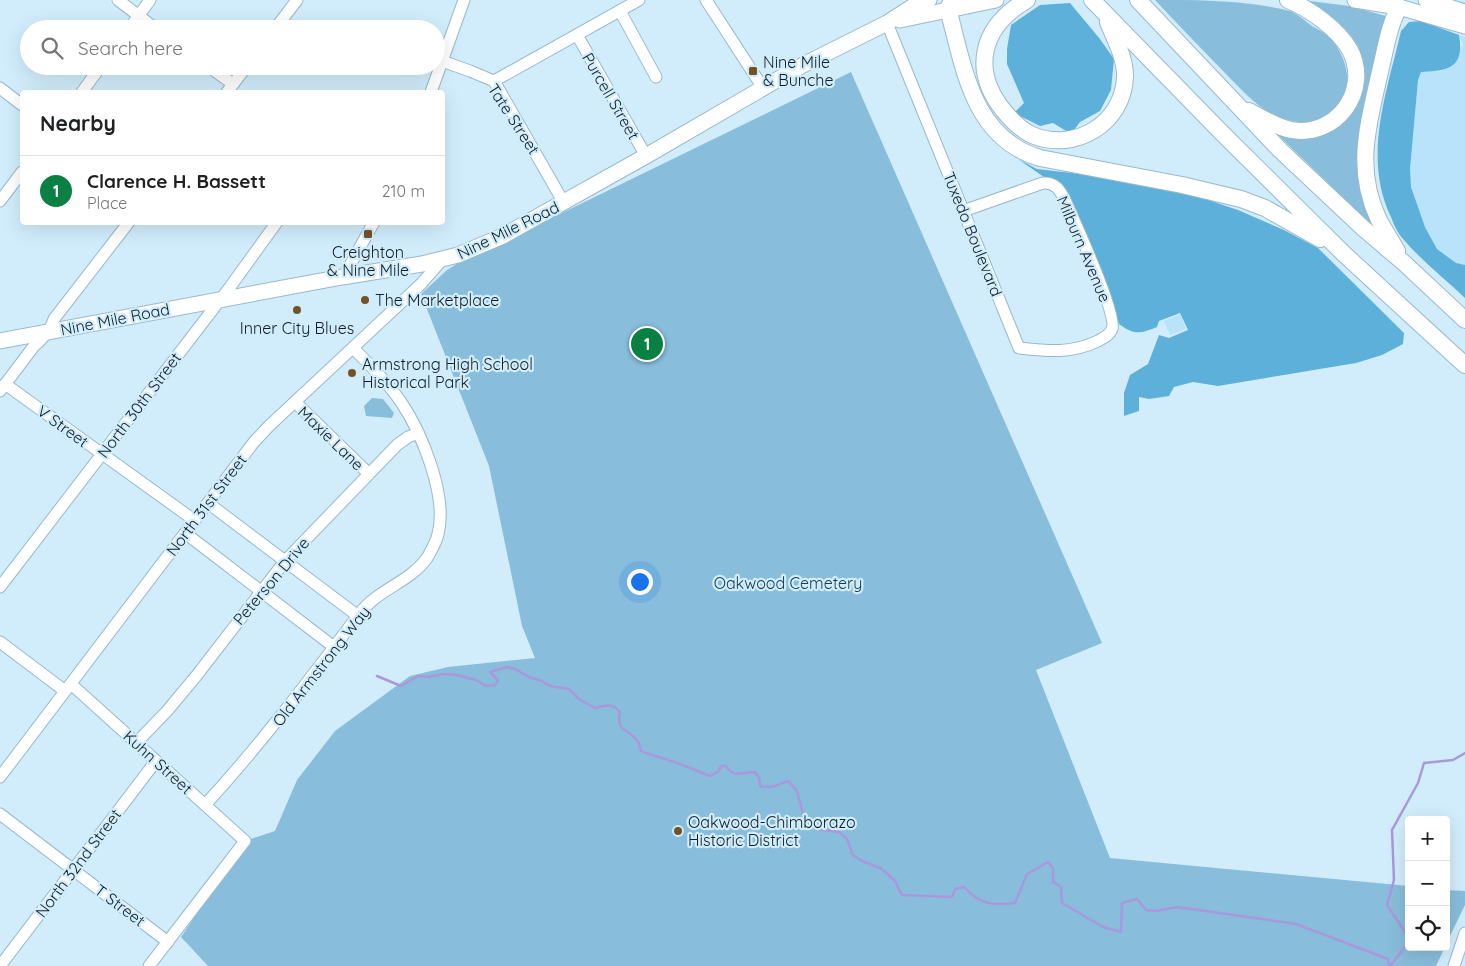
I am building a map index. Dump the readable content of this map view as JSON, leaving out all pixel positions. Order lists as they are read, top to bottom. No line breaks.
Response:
{"streets":{"main road":["Nine Mile Road"],"street":["Purcell Street","Tate Street","Tuxedo Boulevard","Milburn Avenue","North 30th Street","V Street","Maxie Lane","North 31st Street","Peterson Drive","Old Armstrong Way","Kuhn Street","North 32nd Street","T Street"]},"crossings":[["Purcell Street","Nine Mile Road"],["Tate Street","Nine Mile Road"],["Nine Mile Road","Tuxedo Boulevard"],["Nine Mile Road","North 30th Street"],["Nine Mile Road","North 31st Street"],["Tuxedo Boulevard","Milburn Avenue"],["North 30th Street","V Street"],["V Street","North 31st Street"],["Maxie Lane","North 31st Street"],["Maxie Lane","Peterson Drive"],["North 31st Street","Old Armstrong Way"],["North 31st Street","Kuhn Street"],["Peterson Drive","Old Armstrong Way"],["Peterson Drive","Kuhn Street"],["Old Armstrong Way","Kuhn Street"],["Kuhn Street","North 32nd Street"],["Kuhn Street","T Street"],["North 32nd Street","T Street"]],"parks":["Oakwood Cemetery"],"places":{"transit":["Nine Mile & Bunche","Creighton & Nine Mile"],"other":["The Marketplace","Inner City Blues","Armstrong High School Historical Park","Oakwood-Chimborazo Historic District"]},"page":{"search":"Search here","heading":"Nearby","list":[{"mark":"1","name":"Clarence H. Bassett","note":"Place","value":"210 m"}],"pins":"1","map_buttons":["+","−"]}}
